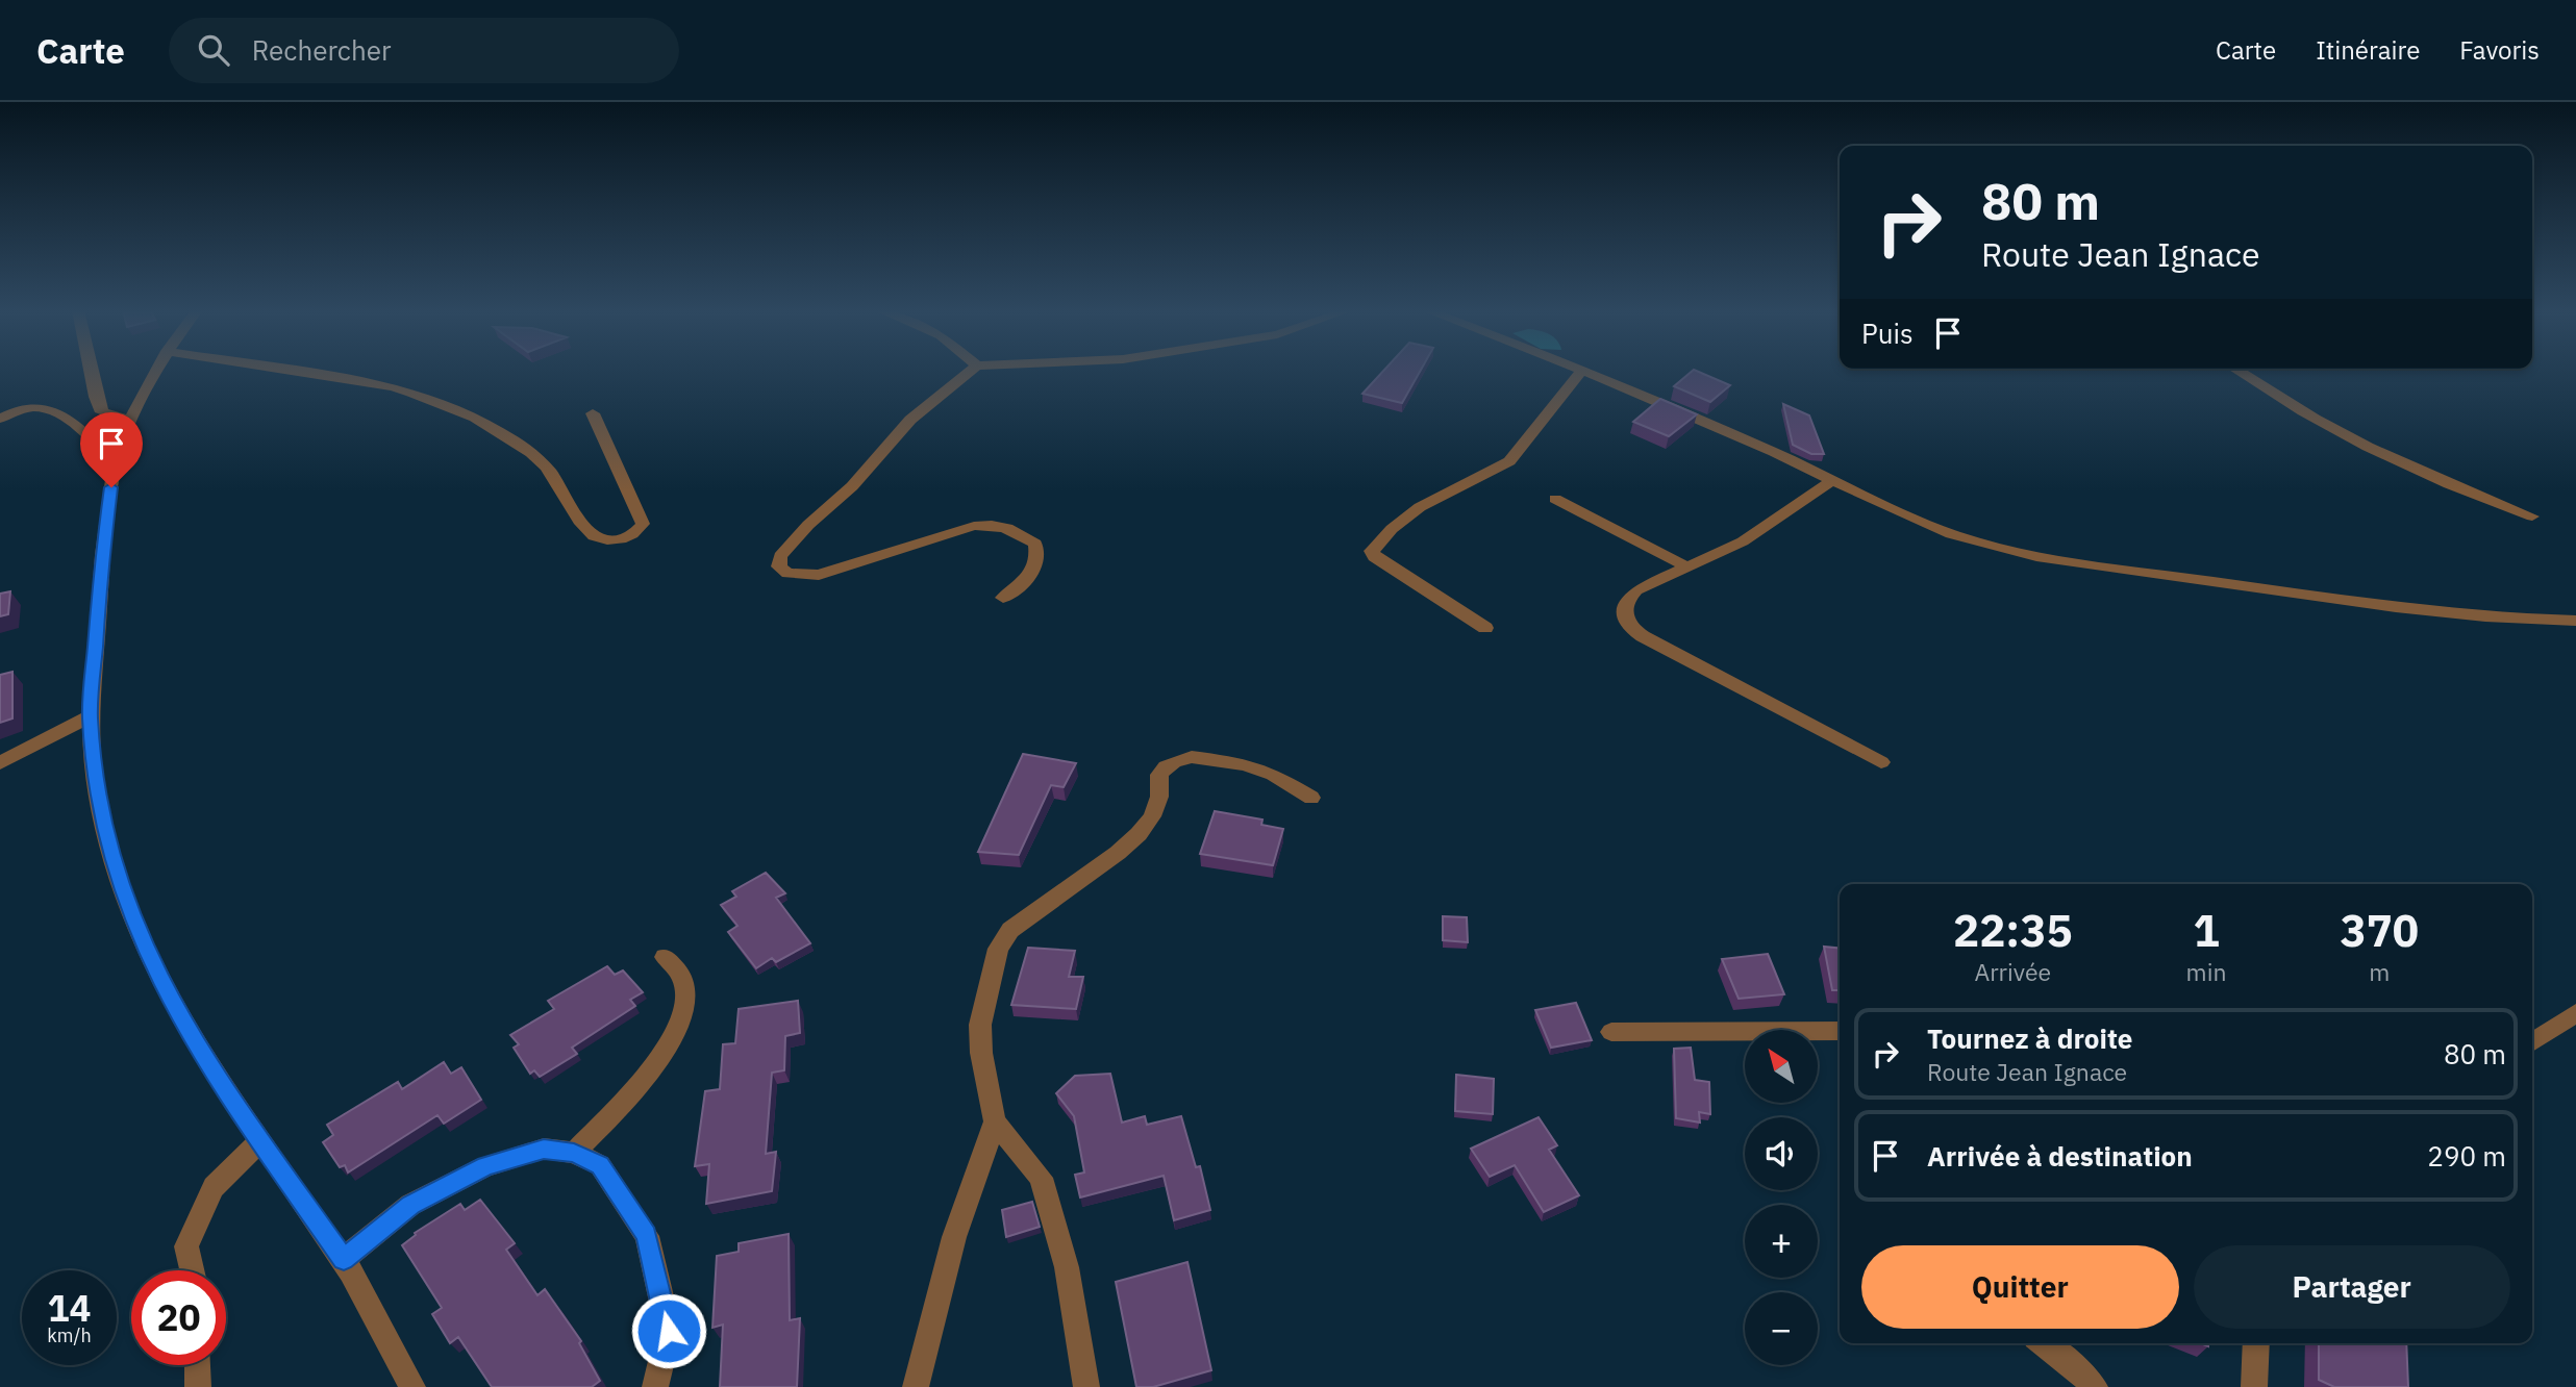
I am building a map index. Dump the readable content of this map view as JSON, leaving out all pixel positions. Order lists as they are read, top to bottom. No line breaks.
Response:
{"north":"top left","page":{"header":"Carte","search":"Rechercher","nav":["Carte","Itinéraire","Favoris"],"turn":["80 m","Route Jean Ignace"],"then":"Puis","eta":["22:35","Arrivée","1","min","370","m"],"list":[{"name":"Tournez à droite","note":"Route Jean Ignace","value":"80 m"},{"name":"Arrivée à destination","value":"290 m"}],"map_buttons":["+","−"],"buttons":["Quitter","Partager"],"speed":"14 km/h","limit":"20"}}
